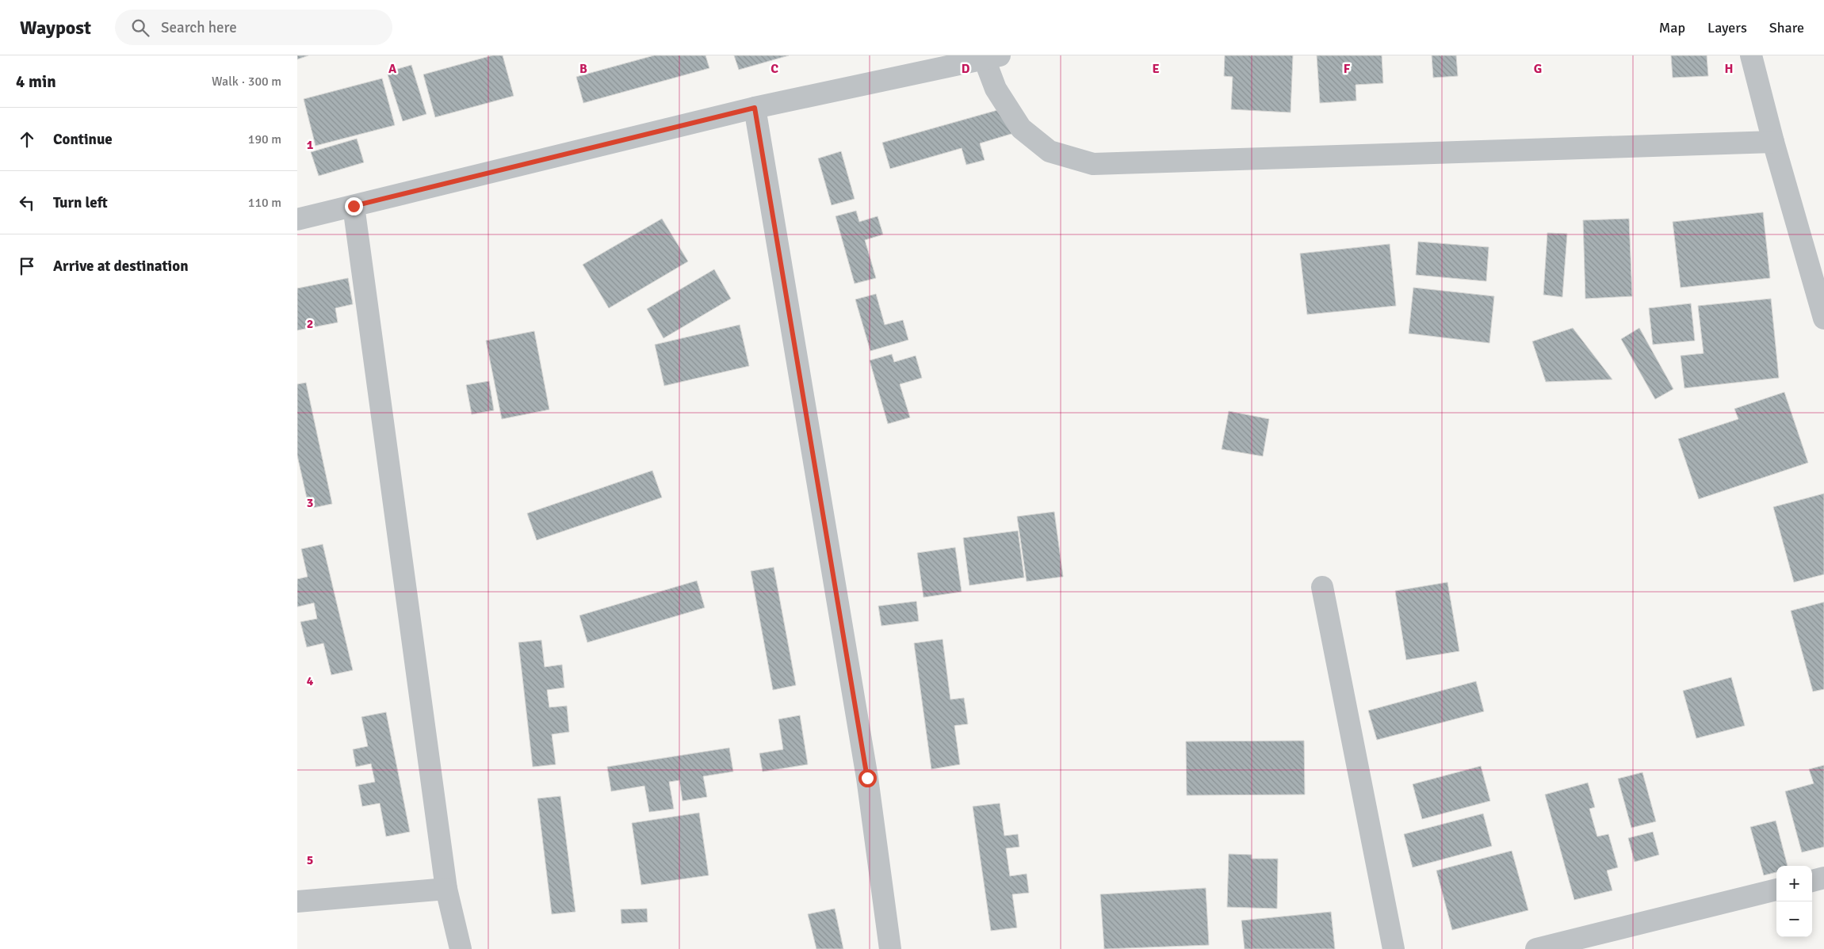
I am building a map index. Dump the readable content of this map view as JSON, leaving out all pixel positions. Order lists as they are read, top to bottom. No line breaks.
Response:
{"page":{"header":"Waypost","search":"Search here","nav":["Map","Layers","Share"],"heading":["4 min","Walk · 300 m"],"list":[["Continue","190 m"],["Turn left","110 m"],"Arrive at destination"],"map_buttons":["+","−"]},"grid":{"columns":["A","B","C","D","E","F","G","H"],"rows":["1","2","3","4","5"]}}
